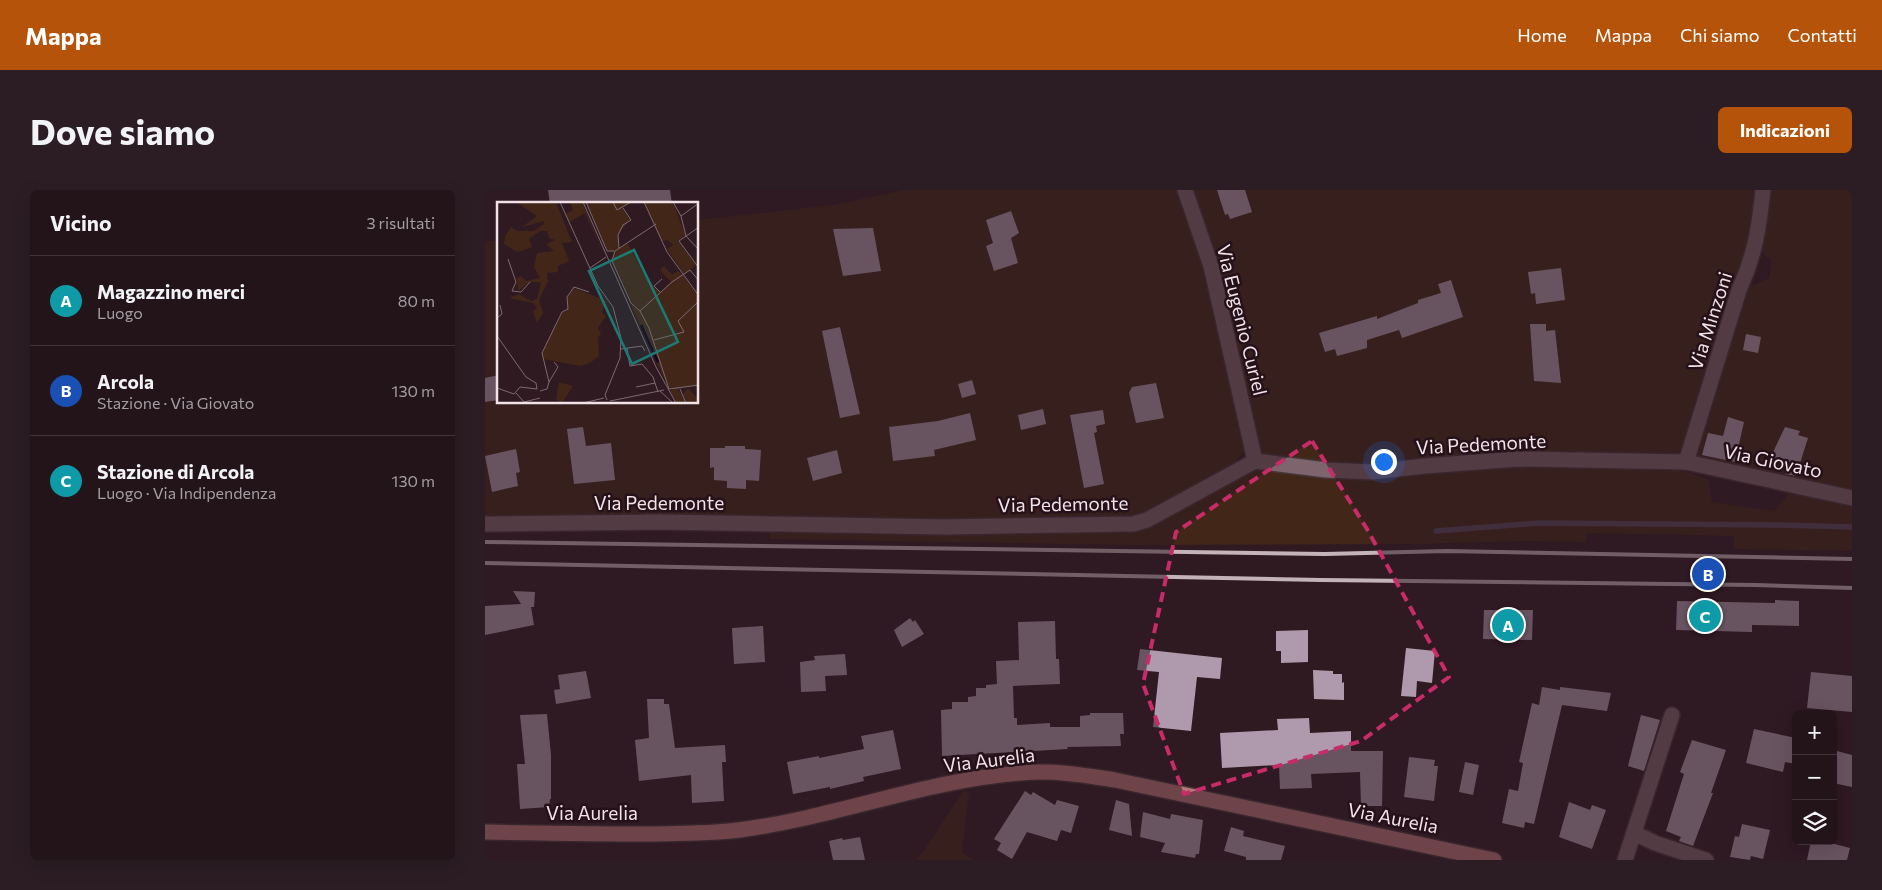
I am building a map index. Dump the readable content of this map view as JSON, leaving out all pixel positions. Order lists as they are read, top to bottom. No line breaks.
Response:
{"streets":{"main road":["Via Aurelia"],"street":["Via Eugenio Curiel","Via Minzoni","Via Pedemonte","Via Giovato"]},"crossings":[["Via Eugenio Curiel","Via Pedemonte"],["Via Minzoni","Via Pedemonte"],["Via Minzoni","Via Giovato"],["Via Pedemonte","Via Giovato"]],"page":{"header":"Mappa","nav":["Home","Mappa","Chi siamo","Contatti"],"buttons":"Indicazioni","title":"Dove siamo","heading":["Vicino","3 risultati"],"list":[{"mark":"A","name":"Magazzino merci","note":"Luogo","value":"80 m"},{"mark":"B","name":"Arcola","note":"Stazione · Via Giovato","value":"130 m"},{"mark":"C","name":"Stazione di Arcola","note":"Luogo · Via Indipendenza","value":"130 m"}],"pins":["B","C","A"],"map_buttons":["+","−"]}}
